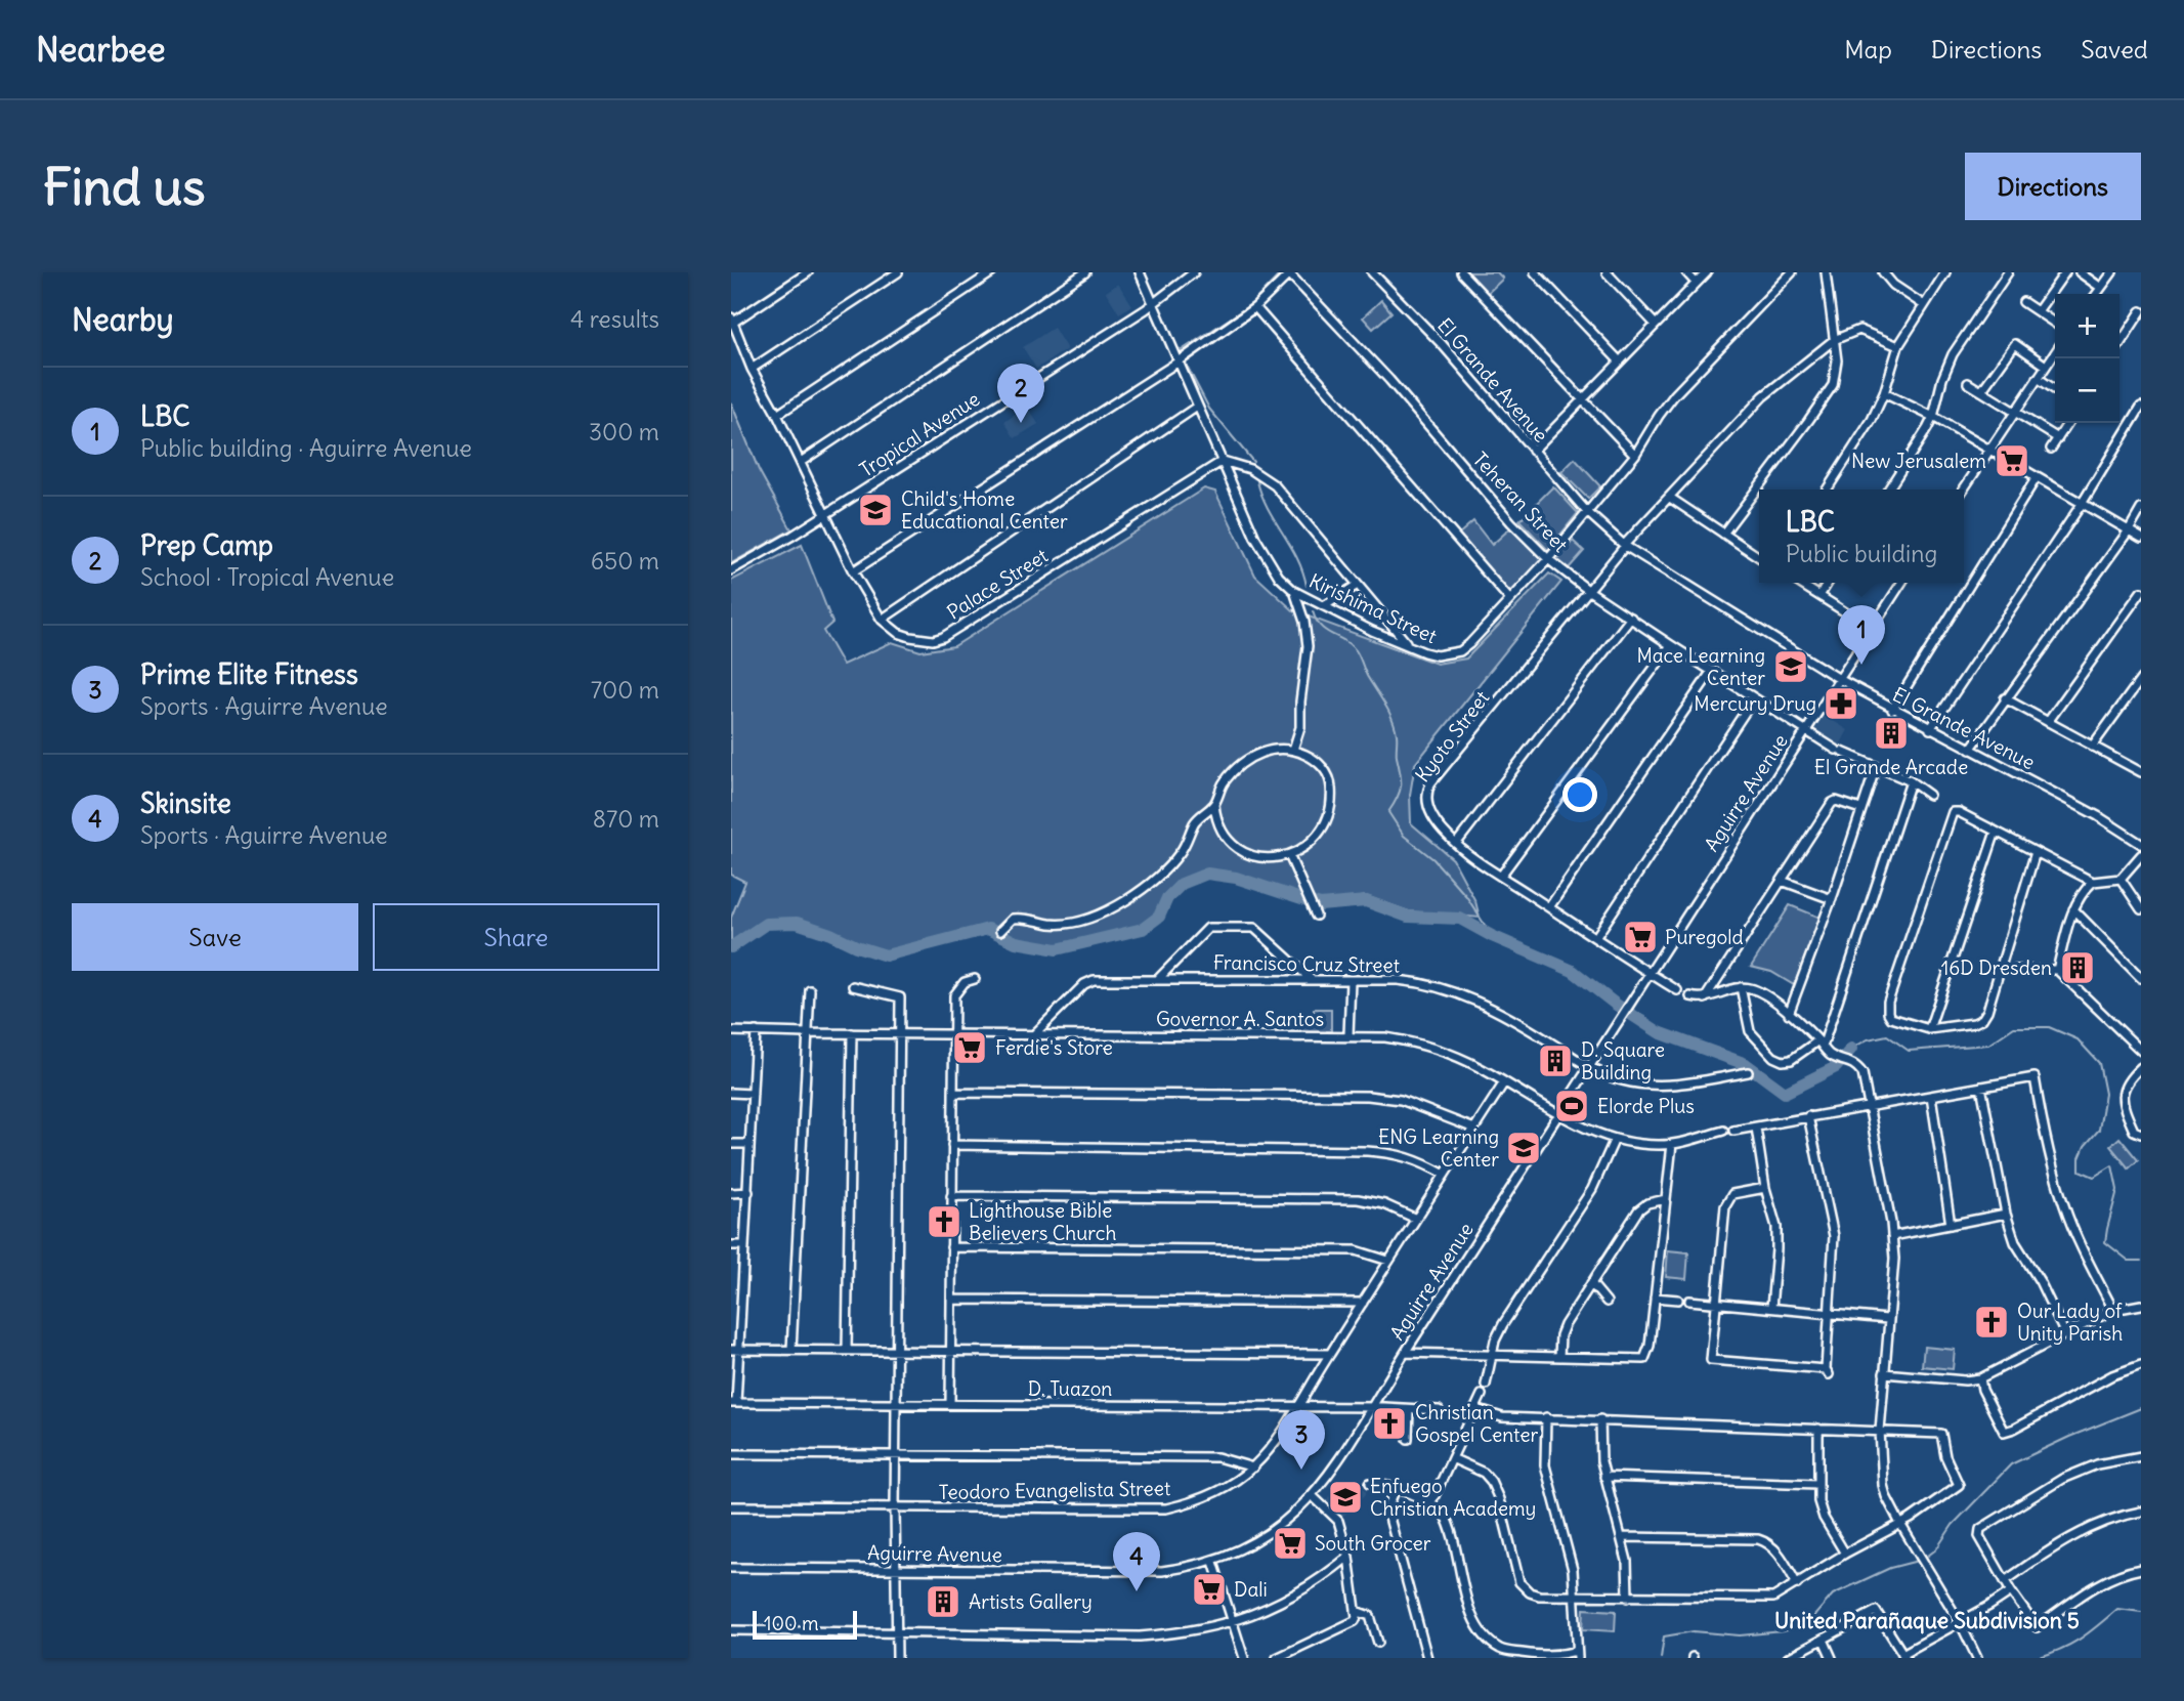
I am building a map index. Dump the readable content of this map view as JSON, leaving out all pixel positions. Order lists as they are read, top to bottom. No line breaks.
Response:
{"streets":{"street":["El Grande Avenue","Tropical Avenue","Teheran Street","Palace Street","Kirishima Street","Kyoto Street","Aguirre Avenue","Francisco Cruz Street","Governor A. Santos","D. Tuazon","Teodoro Evangelista Street"]},"crossings":[["El Grande Avenue","Kirishima Street"],["El Grande Avenue","Kyoto Street"],["El Grande Avenue","Aguirre Avenue"],["Tropical Avenue","Palace Street"],["Tropical Avenue","Kirishima Street"],["Teheran Street","Kirishima Street"],["Teheran Street","Kyoto Street"],["Teheran Street","Aguirre Avenue"],["Palace Street","Kirishima Street"],["Kyoto Street","Aguirre Avenue"],["Aguirre Avenue","Francisco Cruz Street"],["Aguirre Avenue","Governor A. Santos"],["Aguirre Avenue","D. Tuazon"],["Francisco Cruz Street","Governor A. Santos"],["Governor A. Santos","Teodoro Evangelista Street"],["D. Tuazon","Teodoro Evangelista Street"]],"districts":["United Parañaque Subdivision 5"],"places":{"supermarket":["New Jerusalem","Puregold","Ferdie's Store","South Grocer","Dali"],"school or university":["Child's Home Educational Center","Mace Learning Center","ENG Learning Center","Enfuego Christian Academy"],"pharmacy":["Mercury Drug"],"building":["El Grande Arcade","16D Dresden","D. Square Building","Artists Gallery"],"sports":["Elorde Plus"],"church":["Lighthouse Bible Believers Church","Our Lady of Unity Parish","Christian Gospel Center"]},"scale_bar":"100 m","page":{"header":"Nearbee","nav":["Map","Directions","Saved"],"buttons":["Directions",["Save","Share"]],"title":"Find us","heading":["Nearby","4 results"],"map_buttons":["+","−"],"pins":["2","1","3","4"],"list":[{"mark":"1","name":"LBC","note":"Public building · Aguirre Avenue","value":"300 m"},{"mark":"2","name":"Prep Camp","note":"School · Tropical Avenue","value":"650 m"},{"mark":"3","name":"Prime Elite Fitness","note":"Sports · Aguirre Avenue","value":"700 m"},{"mark":"4","name":"Skinsite","note":"Sports · Aguirre Avenue","value":"870 m"}],"popup":["LBC","Public building"],"scale":"100 m"}}
